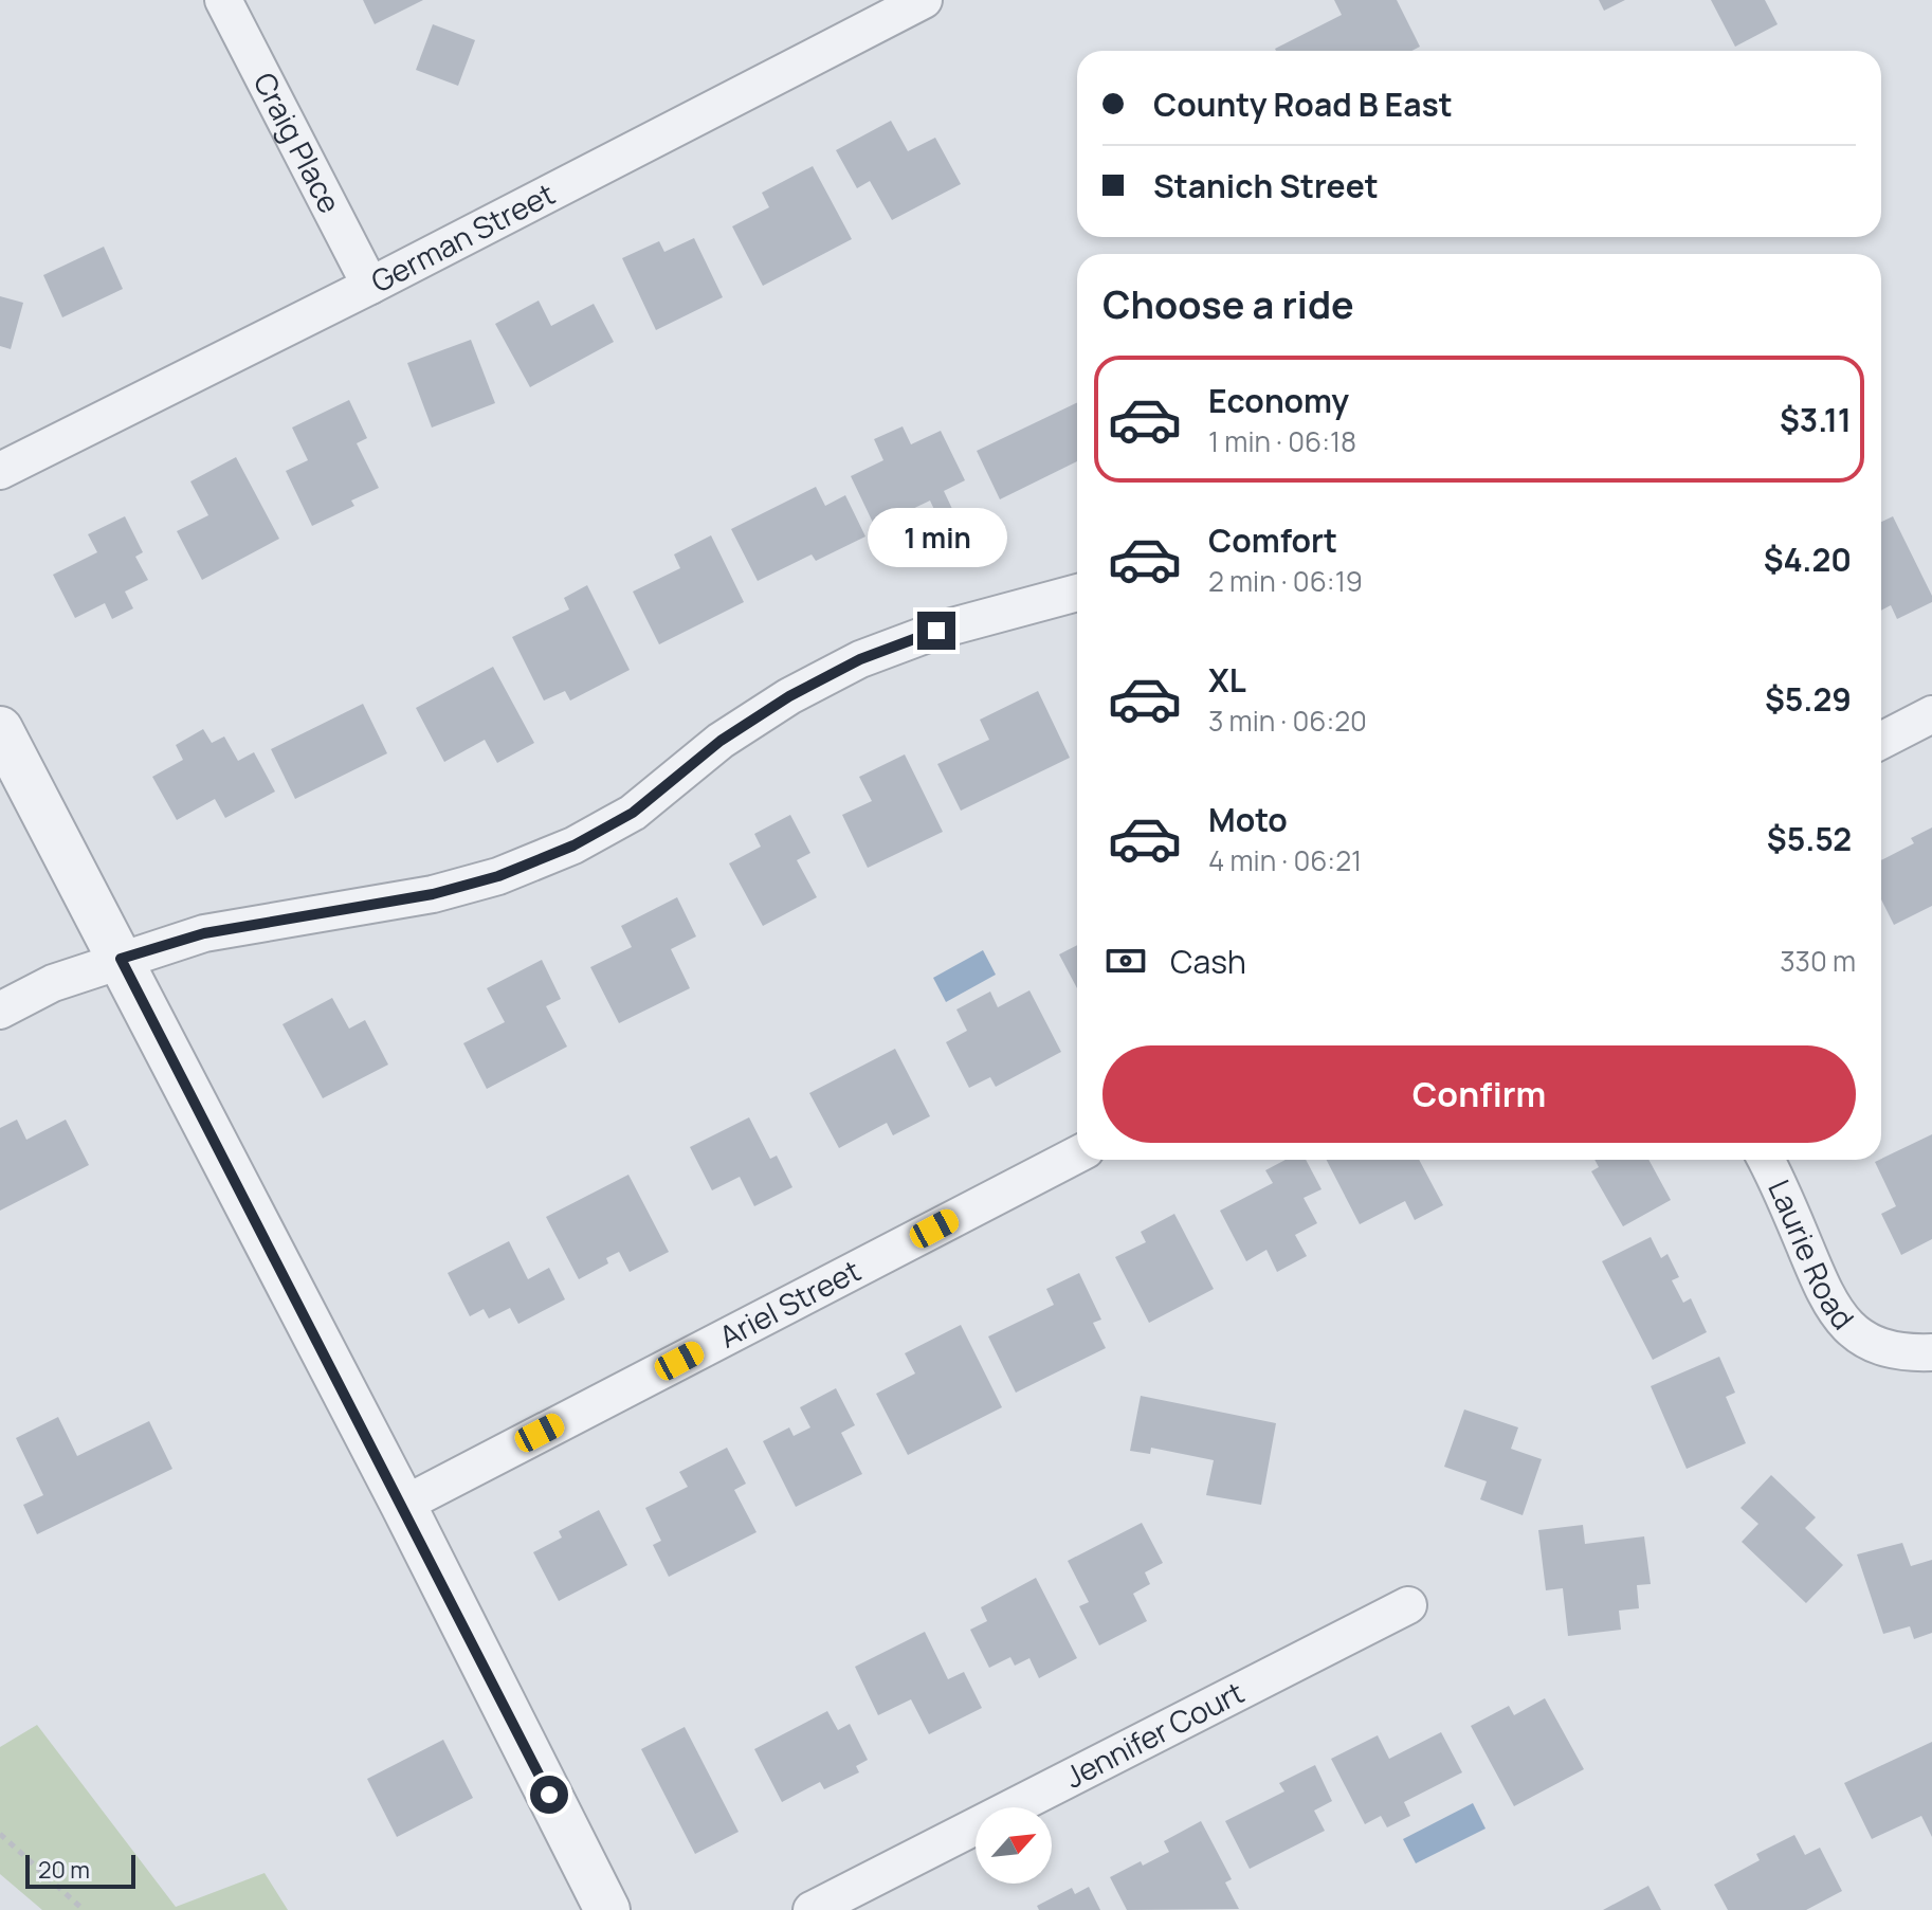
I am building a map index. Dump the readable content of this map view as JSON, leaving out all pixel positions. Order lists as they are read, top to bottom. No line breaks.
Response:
{"streets":{"street":["Craig Place","German Street","Laurie Road","Ariel Street","Jennifer Court"]},"crossings":[["Craig Place","German Street"]],"scale_bar":"20 m","north":"top right","page":{"banner":["County Road B East","Stanich Street"],"heading":"Choose a ride","list":[{"name":"Economy","note":"1 min · 06:18","value":"$3.11"},{"name":"Comfort","note":"2 min · 06:19","value":"$4.20"},{"name":"XL","note":"3 min · 06:20","value":"$5.29"},{"name":"Moto","note":"4 min · 06:21","value":"$5.52"}],"bubble":"1 min","pay":["Cash","330 m"],"buttons":"Confirm","scale":"20 m"}}
